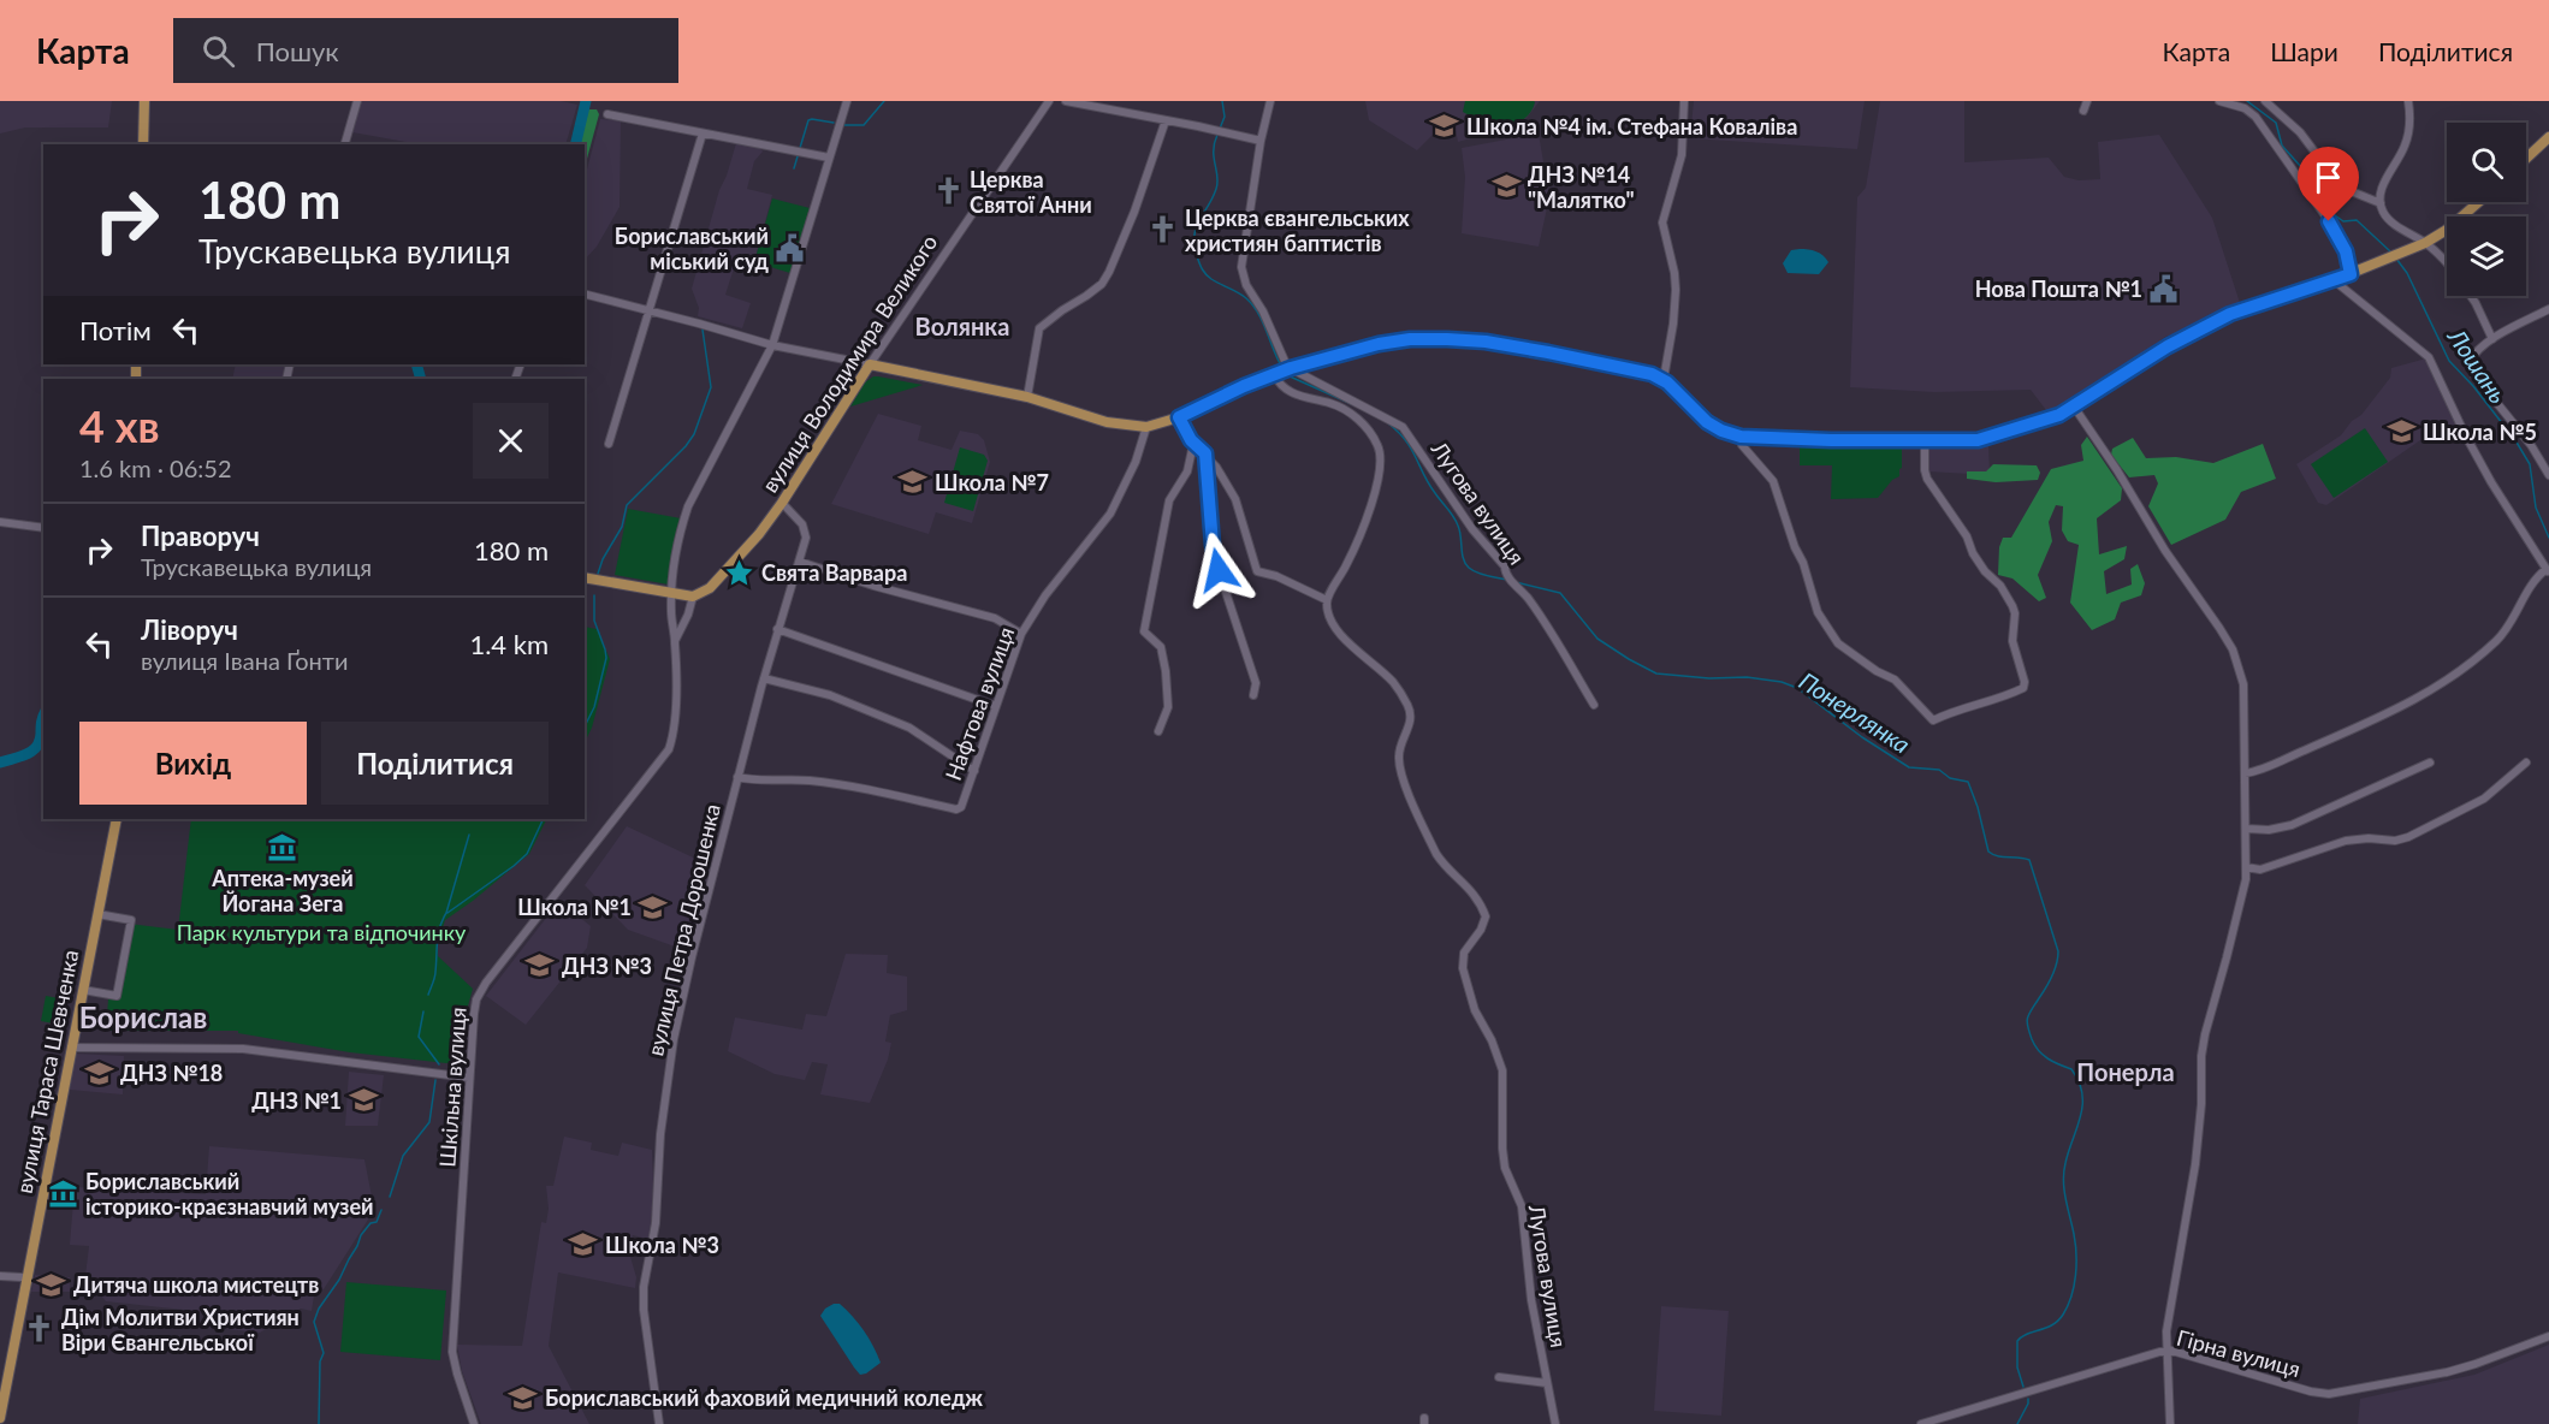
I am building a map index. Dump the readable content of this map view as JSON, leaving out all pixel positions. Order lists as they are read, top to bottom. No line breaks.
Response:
{"streets":{"main road":["вулиця Володимира Великого","вулиця Тараса Шевченка"],"street":["Лугова вулиця","Нафтова вулиця","вулиця Петра Дорошенка","Шкільна вулиця","Гірна вулиця"]},"crossings":[["вулиця Володимира Великого","вулиця Петра Дорошенка"],["вулиця Володимира Великого","Шкільна вулиця"],["Нафтова вулиця","вулиця Петра Дорошенка"]],"districts":["Волянка","Борислав","Понерла"],"water":["Лошань","Понерлянка"],"parks":["Парк культури та відпочинку"],"places":{"school or university":["Школа №4 ім. Стефана Коваліва","ДНЗ №14 \"Малятко\"","Школа №5","Школа №7","Школа №1","ДНЗ №3","ДНЗ №18","ДНЗ №1","Школа №3","Дитяча школа мистецтв","Бориславський фаховий медичний коледж"],"church":["Церква Святої Анни","Церква євангельських християн баптистів","Дім Молитви Християн Віри Євангельської"],"public building":["Бориславський міський суд","Нова Пошта №1"],"place":["Свята Варвара"],"museum":["Аптека-музей Йогана Зега","Бориславський історико-краєзнавчий музей"]},"page":{"header":"Карта","search":"Пошук","nav":["Карта","Шари","Поділитися"],"turn":["180 m","Трускавецька вулиця"],"then":"Потім","heading":["4 хв","1.6 km · 06:52"],"list":[{"name":"Праворуч","note":"Трускавецька вулиця","value":"180 m"},{"name":"Ліворуч","note":"вулиця Івана Ґонти","value":"1.4 km"}],"buttons":["Вихід","Поділитися"]}}
